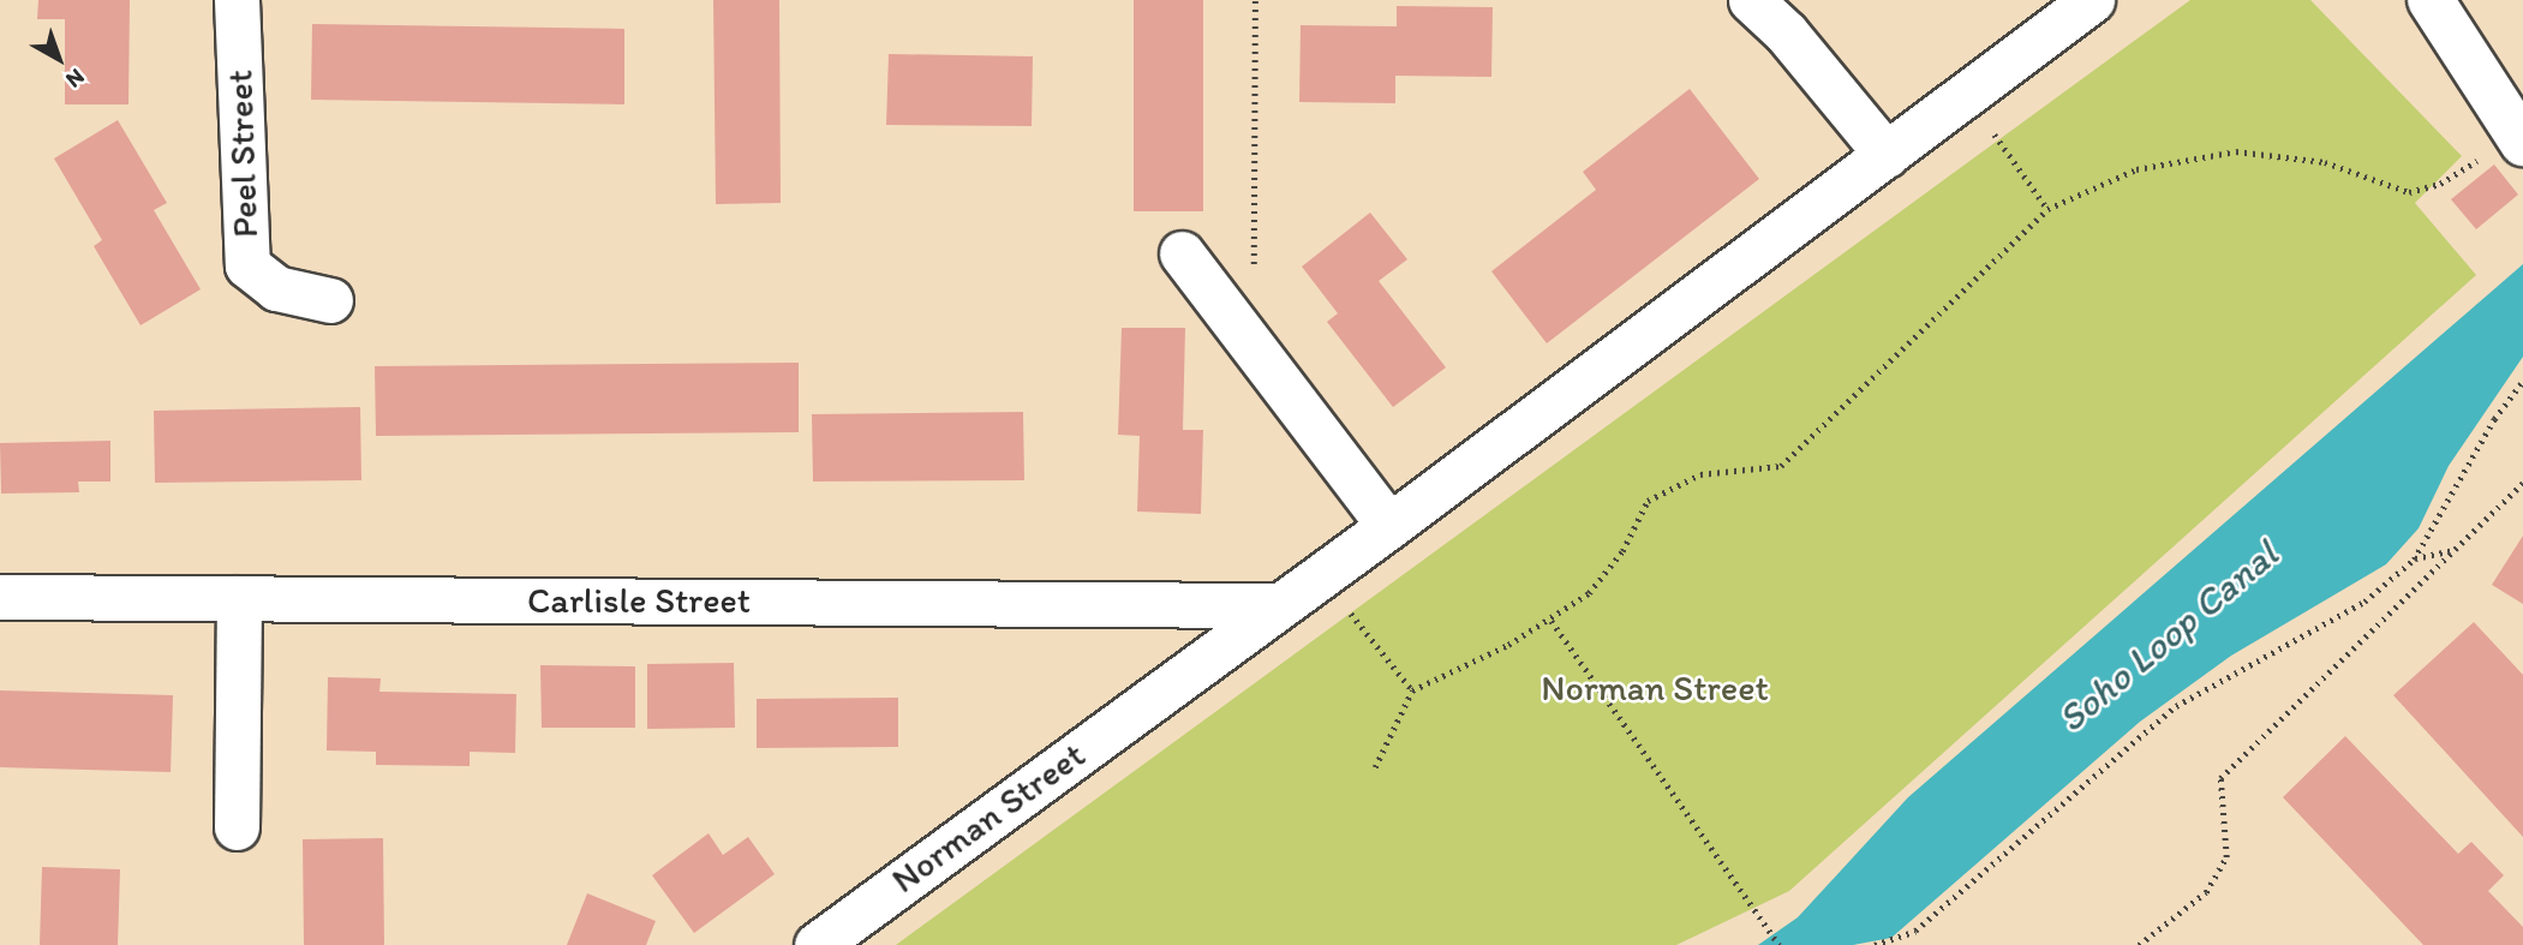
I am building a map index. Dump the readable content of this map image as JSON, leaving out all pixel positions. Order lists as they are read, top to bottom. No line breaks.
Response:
{"streets":{"street":["Peel Street","Carlisle Street","Norman Street"]},"crossings":[["Carlisle Street","Norman Street"]],"water":["Soho Loop Canal"],"parks":["Norman Street"],"north":"bottom right"}
